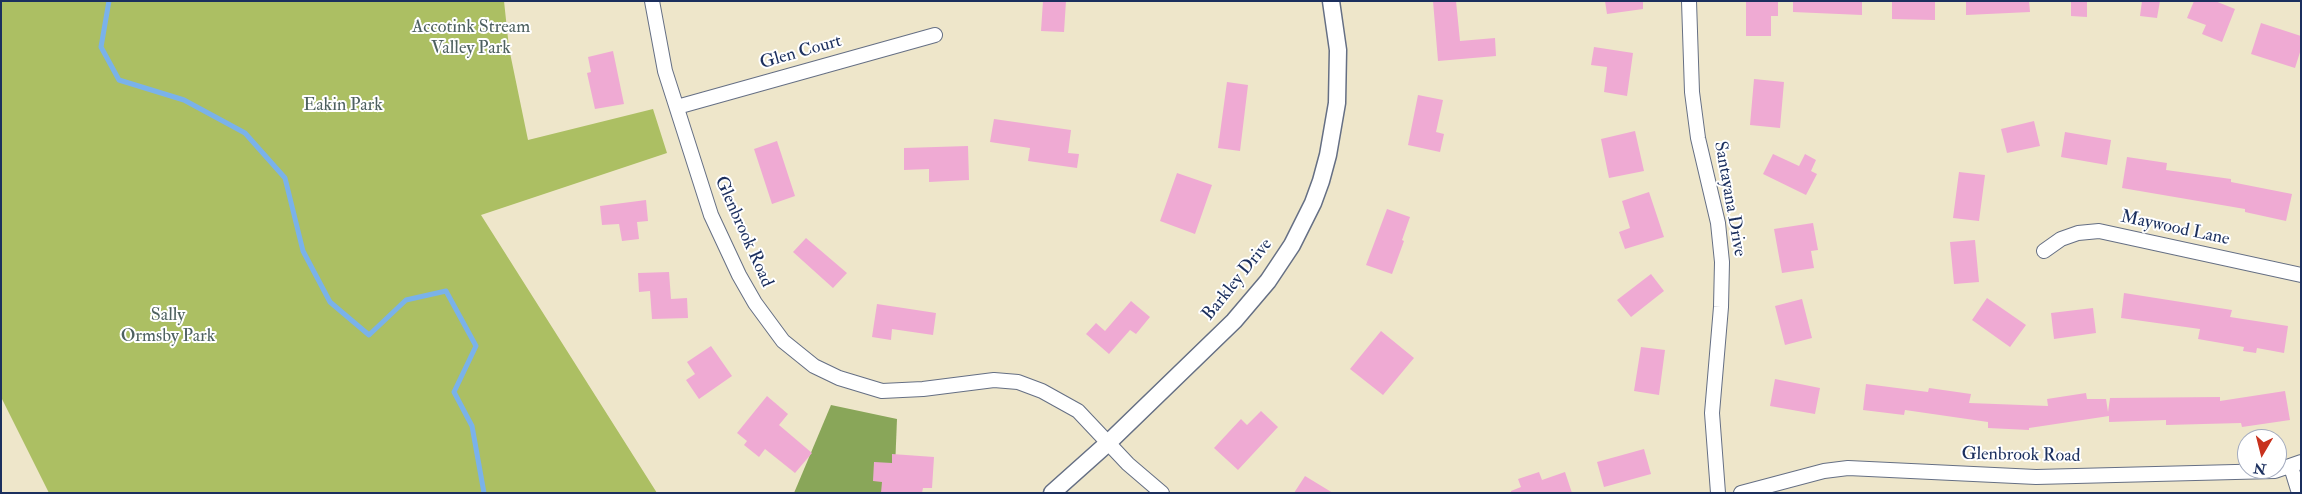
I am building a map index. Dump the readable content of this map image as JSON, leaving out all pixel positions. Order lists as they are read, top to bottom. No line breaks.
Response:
{"streets":{"street":["Glen Court","Santayana Drive","Maywood Lane","Glenbrook Road","Barkley Drive"]},"crossings":[["Glen Court","Glenbrook Road"],["Glenbrook Road","Barkley Drive"]],"parks":["Accotink Stream Valley Park","Eakin Park","Sally Ormsby Park"],"north":"bottom"}
